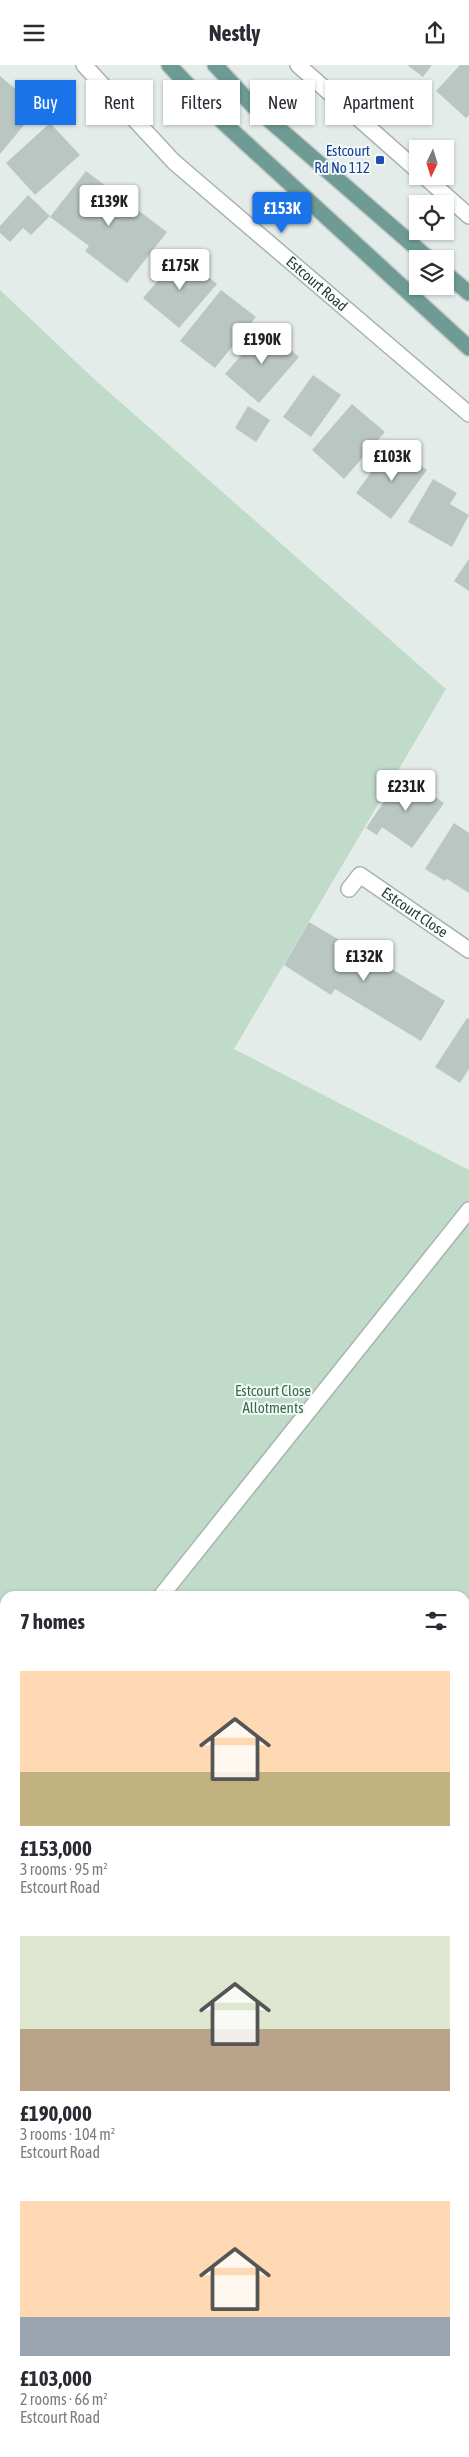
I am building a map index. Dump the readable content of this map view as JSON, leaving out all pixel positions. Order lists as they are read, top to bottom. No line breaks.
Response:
{"streets":{"street":["Estcourt Road","Estcourt Close"]},"parks":["Estcourt Close Allotments"],"places":{"transit":["Estcourt Rd No 112"]},"north":"bottom","page":{"header":"Nestly","chip":["Buy","Rent","Filters","New","Apartment"],"price":["£139K","£153K","£175K","£190K","£103K","£231K","£132K"],"heading":"7 homes","list":[{"name":"£153,000","note":"3 rooms · 95 m² · Estcourt Road"},{"name":"£190,000","note":"3 rooms · 104 m² · Estcourt Road"},{"name":"£103,000","note":"2 rooms · 66 m² · Estcourt Road"}]}}
